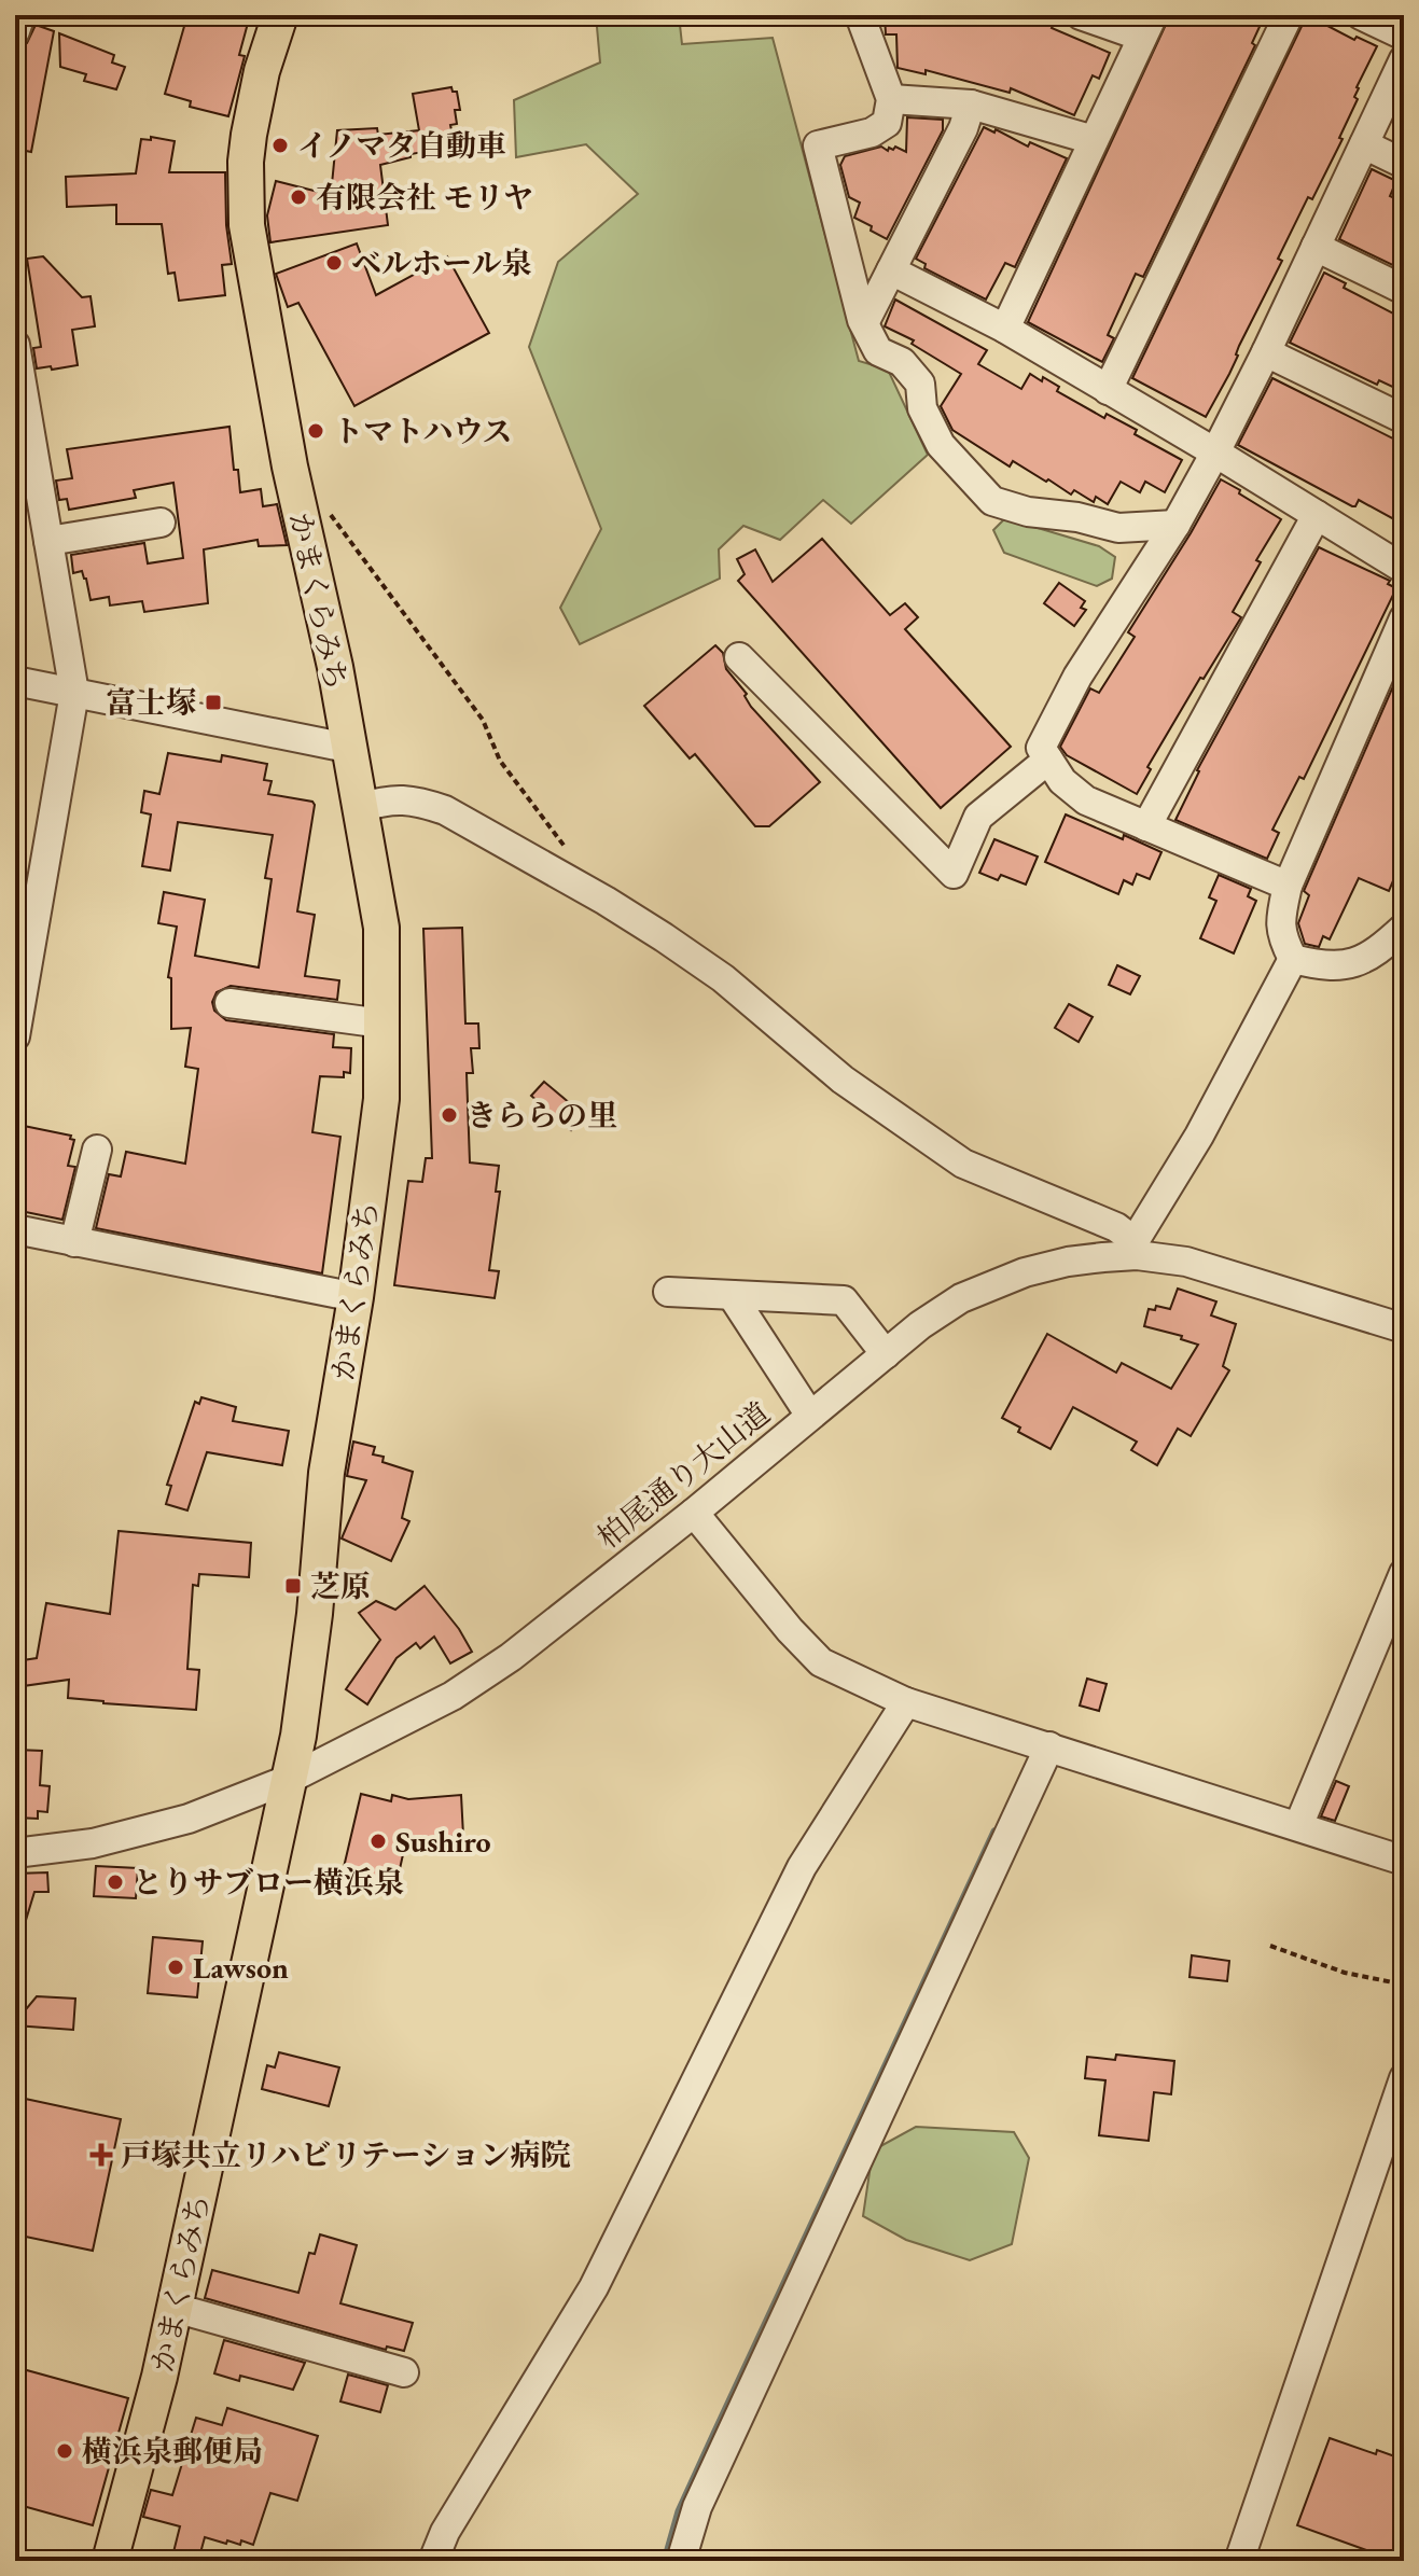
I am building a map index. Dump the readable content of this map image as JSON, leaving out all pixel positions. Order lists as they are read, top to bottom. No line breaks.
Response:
{"streets":{"main road":["かまくらみち"],"street":["柏尾通り大山道"]},"crossings":[["かまくらみち","柏尾通り大山道"]],"places":{"other":["イノマタ自動車","有限会社 モリヤ","ベルホール泉","トマトハウス","きららの里","Sushiro","とりサブロー横浜泉","Lawson","横浜泉郵便局"],"transit":["富士塚","芝原"],"health":["戸塚共立リハビリテーション病院"]}}
